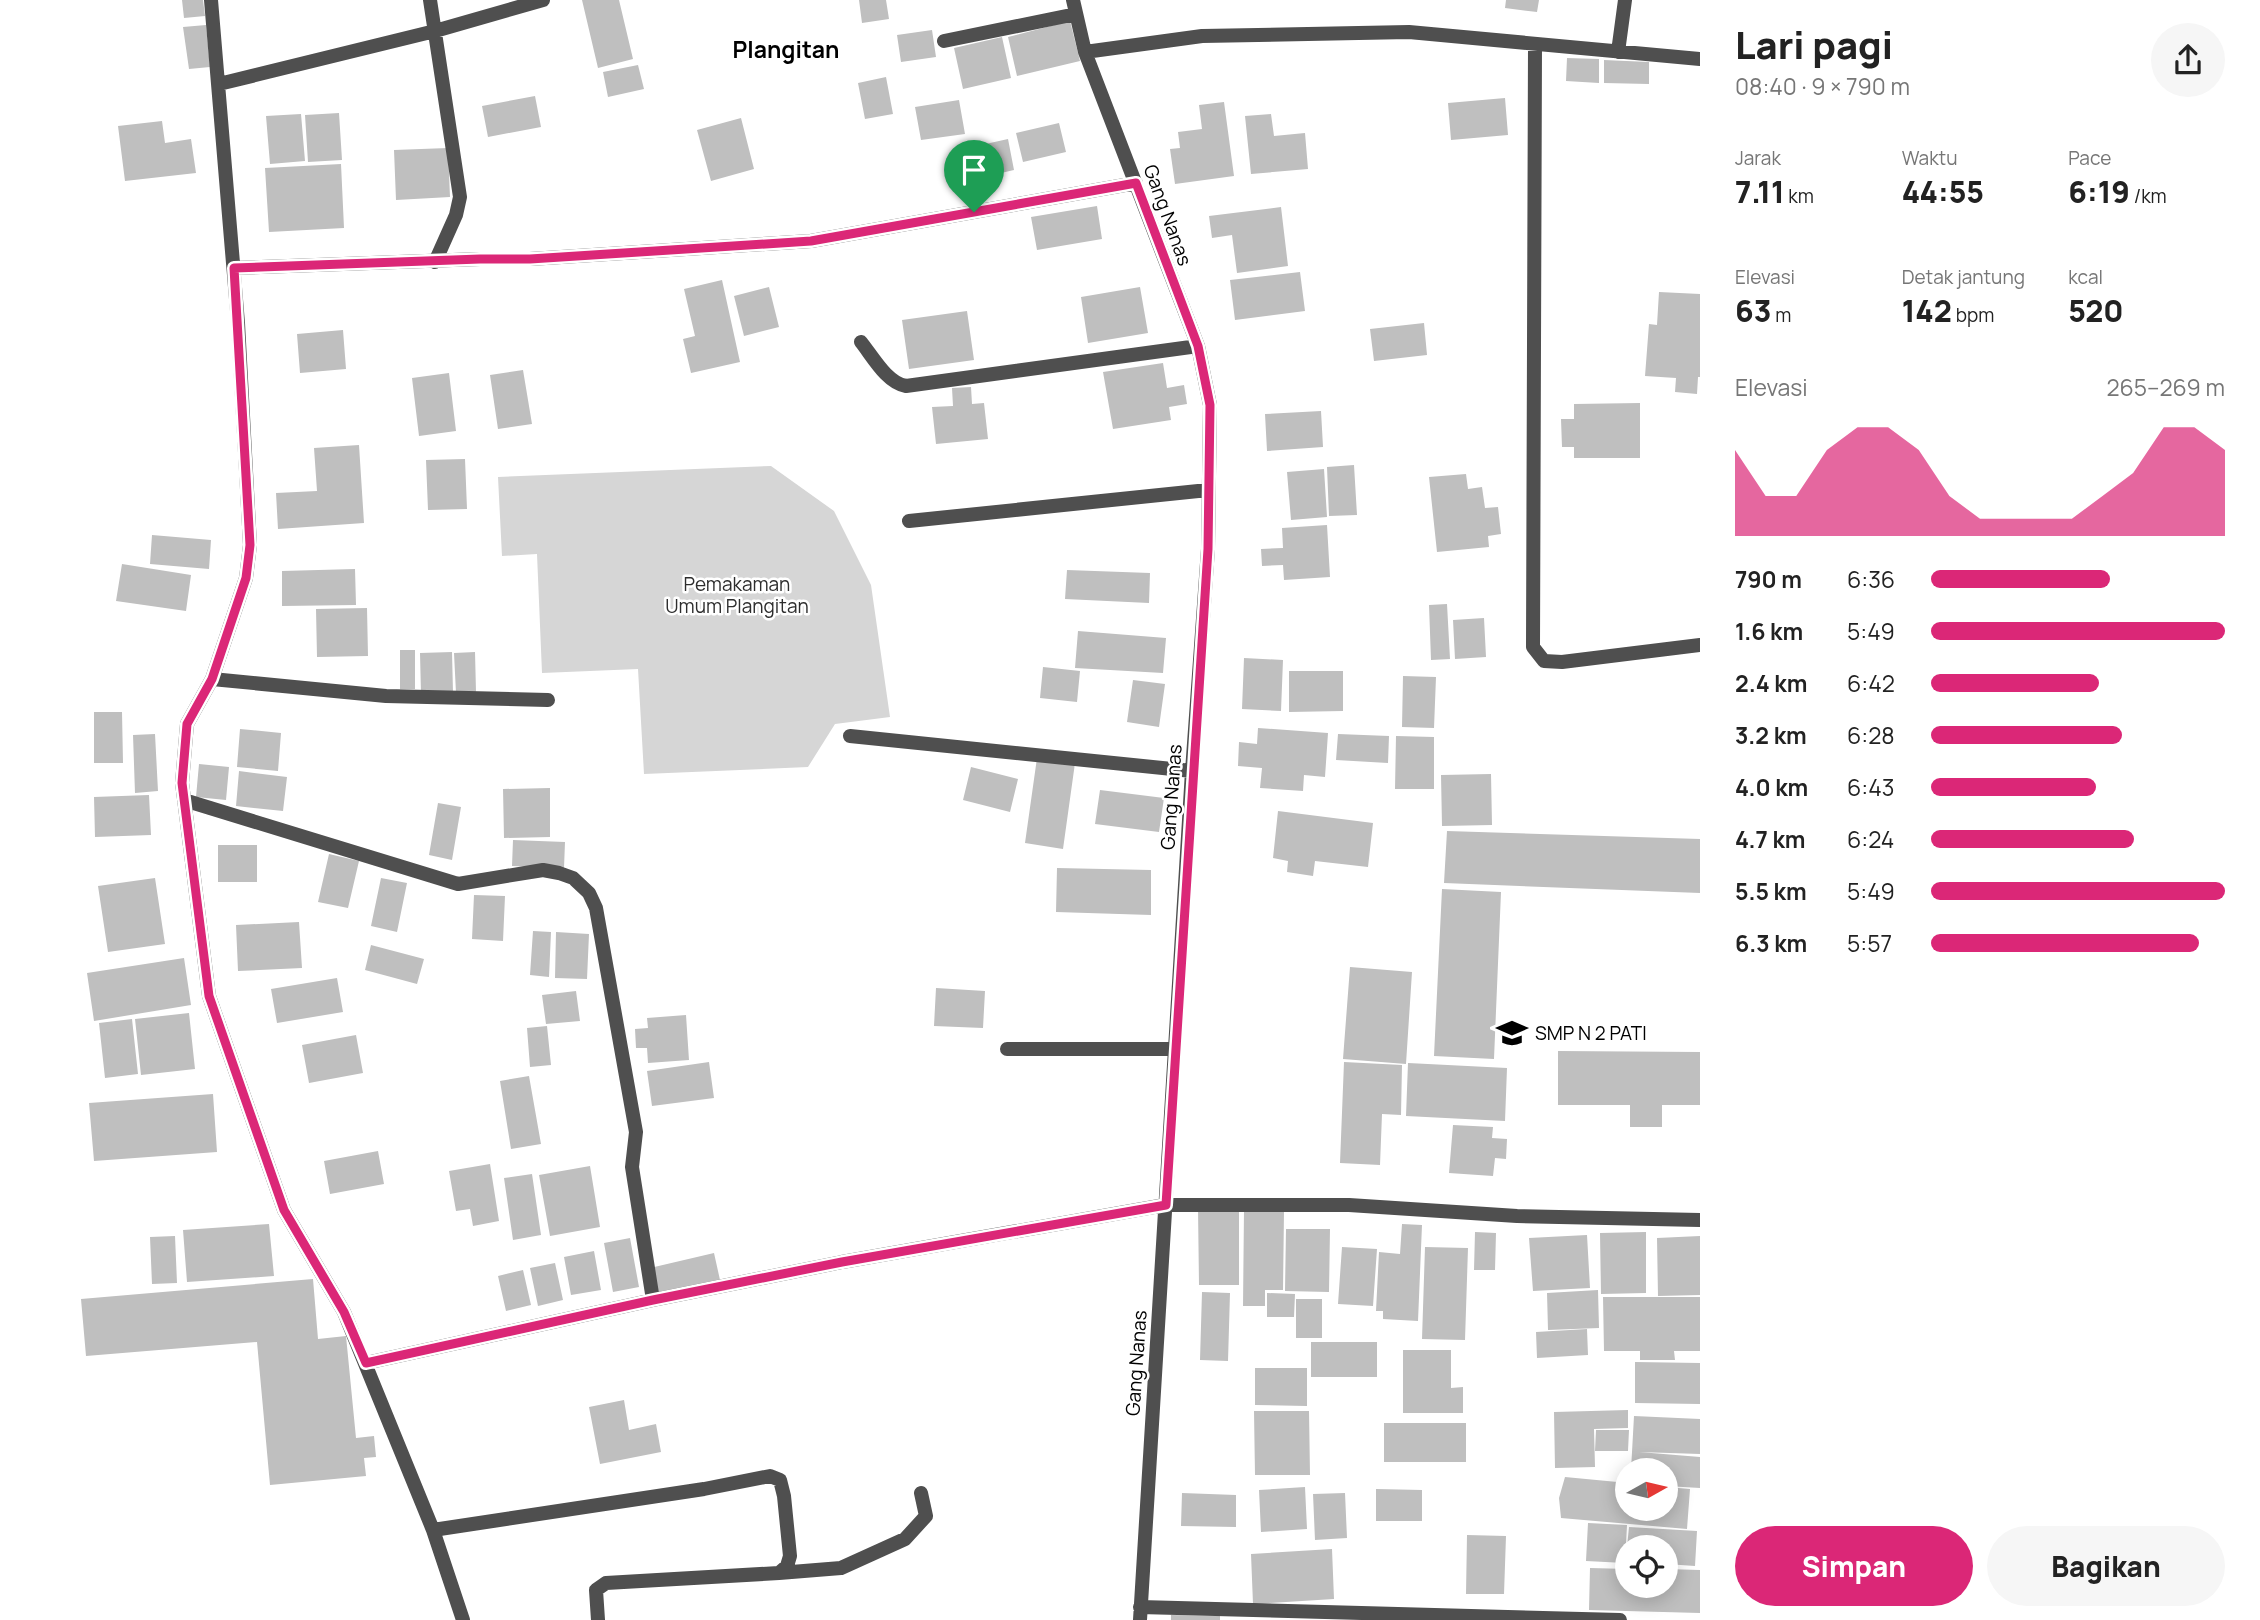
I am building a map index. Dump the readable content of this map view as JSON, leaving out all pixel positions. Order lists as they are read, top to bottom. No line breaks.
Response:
{"streets":{"street":["Gang Nanas"]},"districts":["Plangitan"],"parks":["Pemakaman Umum Plangitan"],"places":{"school or university":["SMP N 2 PATI"]},"north":"right","page":{"heading":["Lari pagi","08:40 · 9 × 790 m"],"stats":[["Jarak","7.11 km"],["Waktu","44:55"],["Pace","6:19 /km"],["Elevasi","63 m"],["Detak jantung","142 bpm"],["kcal","520"]],"chart":["Elevasi","265–269 m"],"list":[{"name":"790 m","note":"6:36"},{"name":"1.6 km","note":"5:49"},{"name":"2.4 km","note":"6:42"},{"name":"3.2 km","note":"6:28"},{"name":"4.0 km","note":"6:43"},{"name":"4.7 km","note":"6:24"},{"name":"5.5 km","note":"5:49"},{"name":"6.3 km","note":"5:57"}],"buttons":["Simpan","Bagikan"]}}
